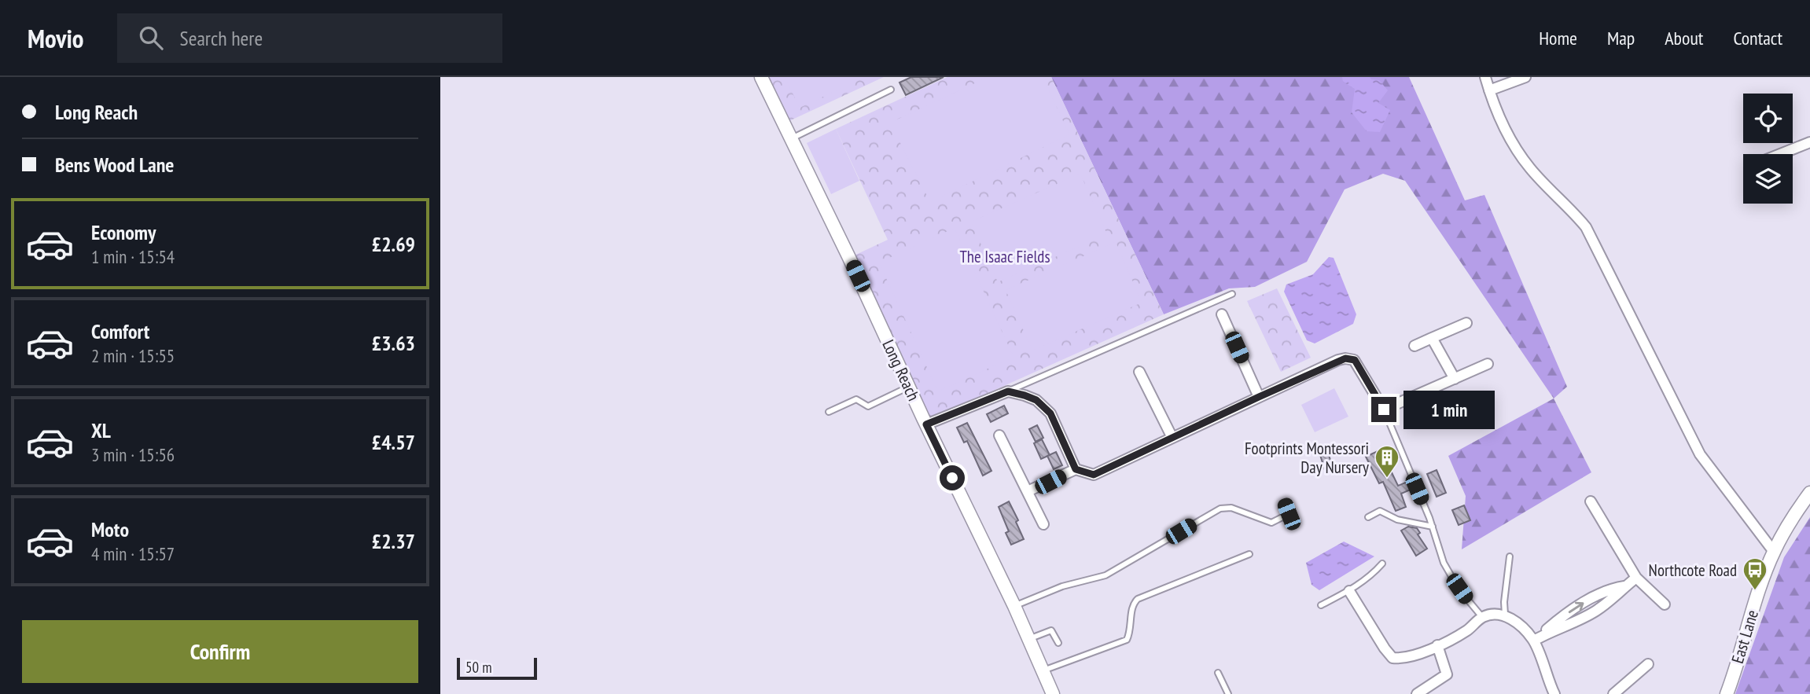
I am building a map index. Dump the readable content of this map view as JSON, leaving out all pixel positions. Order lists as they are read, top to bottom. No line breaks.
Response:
{"streets":{"street":["Long Reach","East Lane"]},"parks":["The Isaac Fields"],"places":{"building":["Footprints Montessori Day Nursery"],"bus stop":["Northcote Road"]},"scale_bar":"50 m","page":{"header":"Movio","search":"Search here","nav":["Home","Map","About","Contact"],"banner":["Long Reach","Bens Wood Lane"],"list":[{"name":"Economy","note":"1 min · 15:54","value":"£2.69"},{"name":"Comfort","note":"2 min · 15:55","value":"£3.63"},{"name":"XL","note":"3 min · 15:56","value":"£4.57"},{"name":"Moto","note":"4 min · 15:57","value":"£2.37"}],"bubble":"1 min","buttons":"Confirm","scale":"50 m"}}
